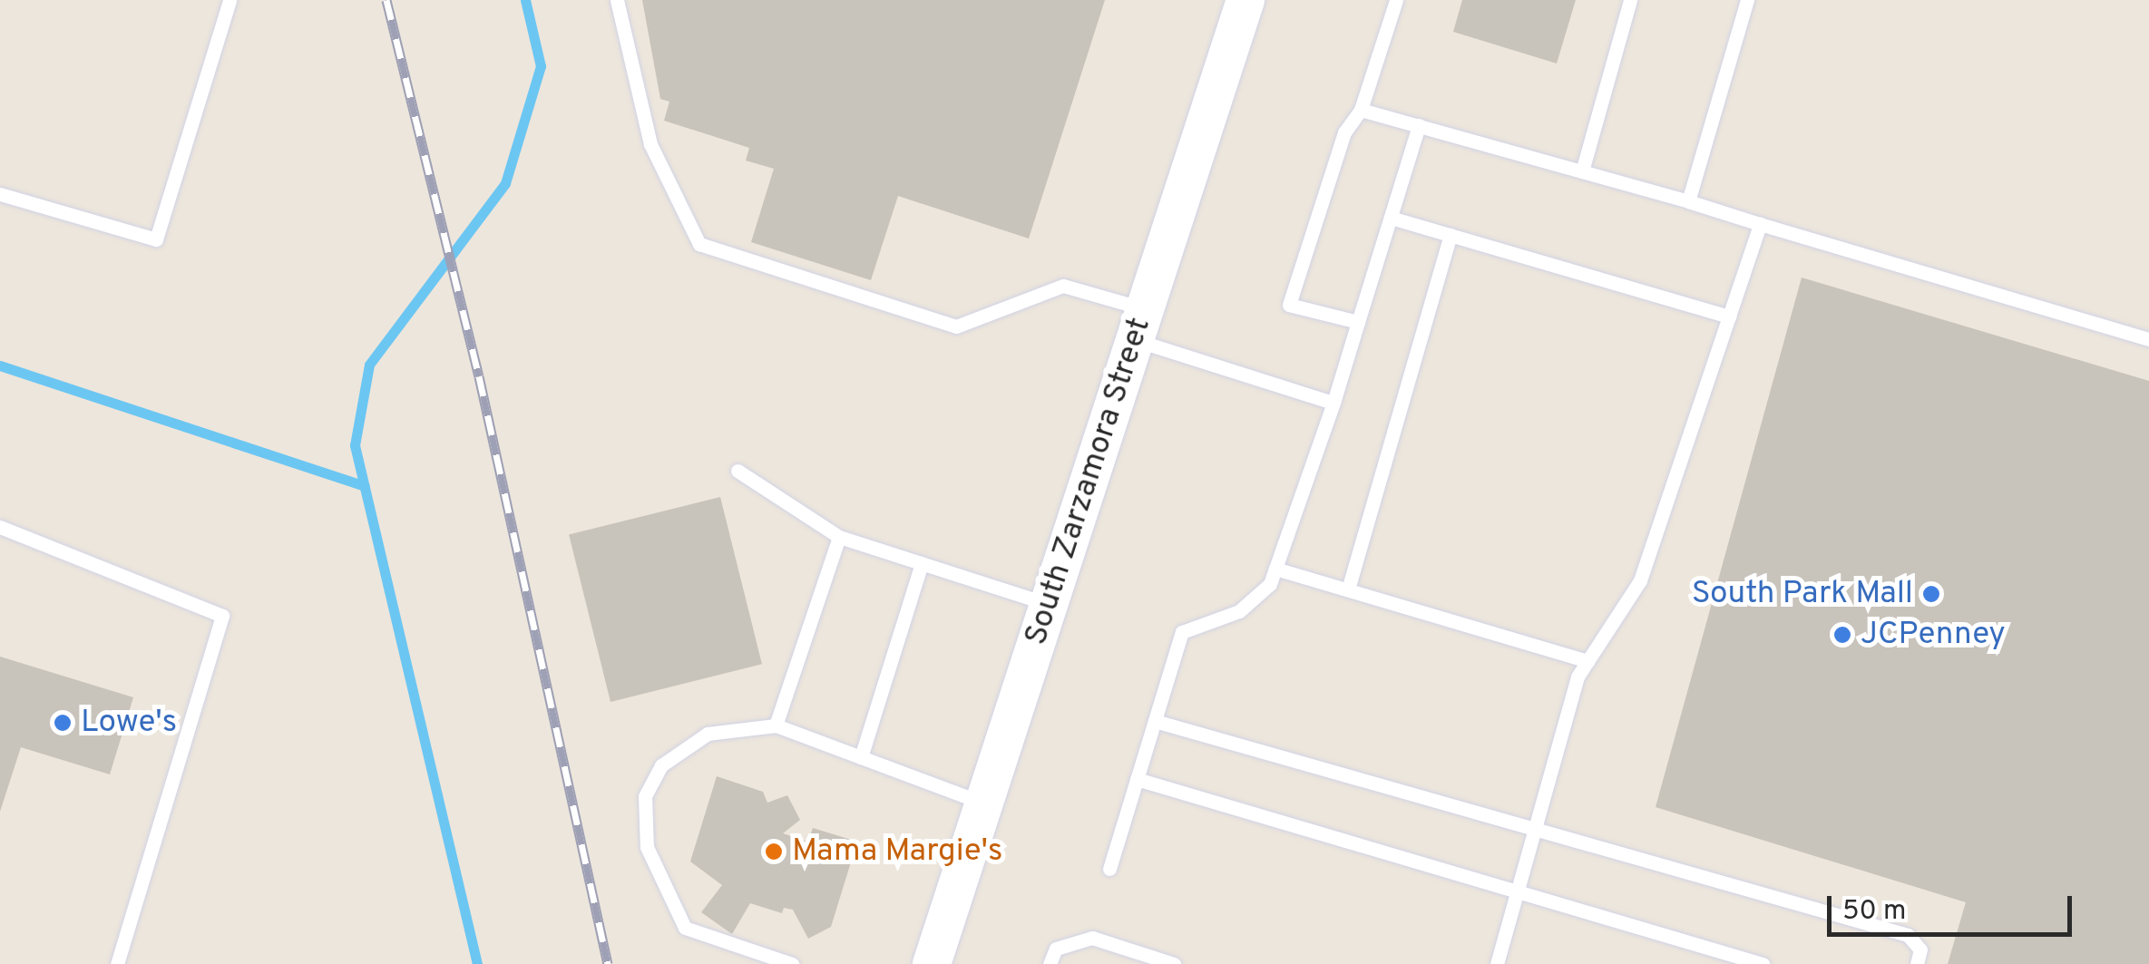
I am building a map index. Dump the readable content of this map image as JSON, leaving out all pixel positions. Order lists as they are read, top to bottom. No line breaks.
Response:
{"streets":{"main road":["South Zarzamora Street"]},"places":["South Park Mall","JCPenney","Lowe's","Mama Margie's"],"scale_bar":"50 m"}
